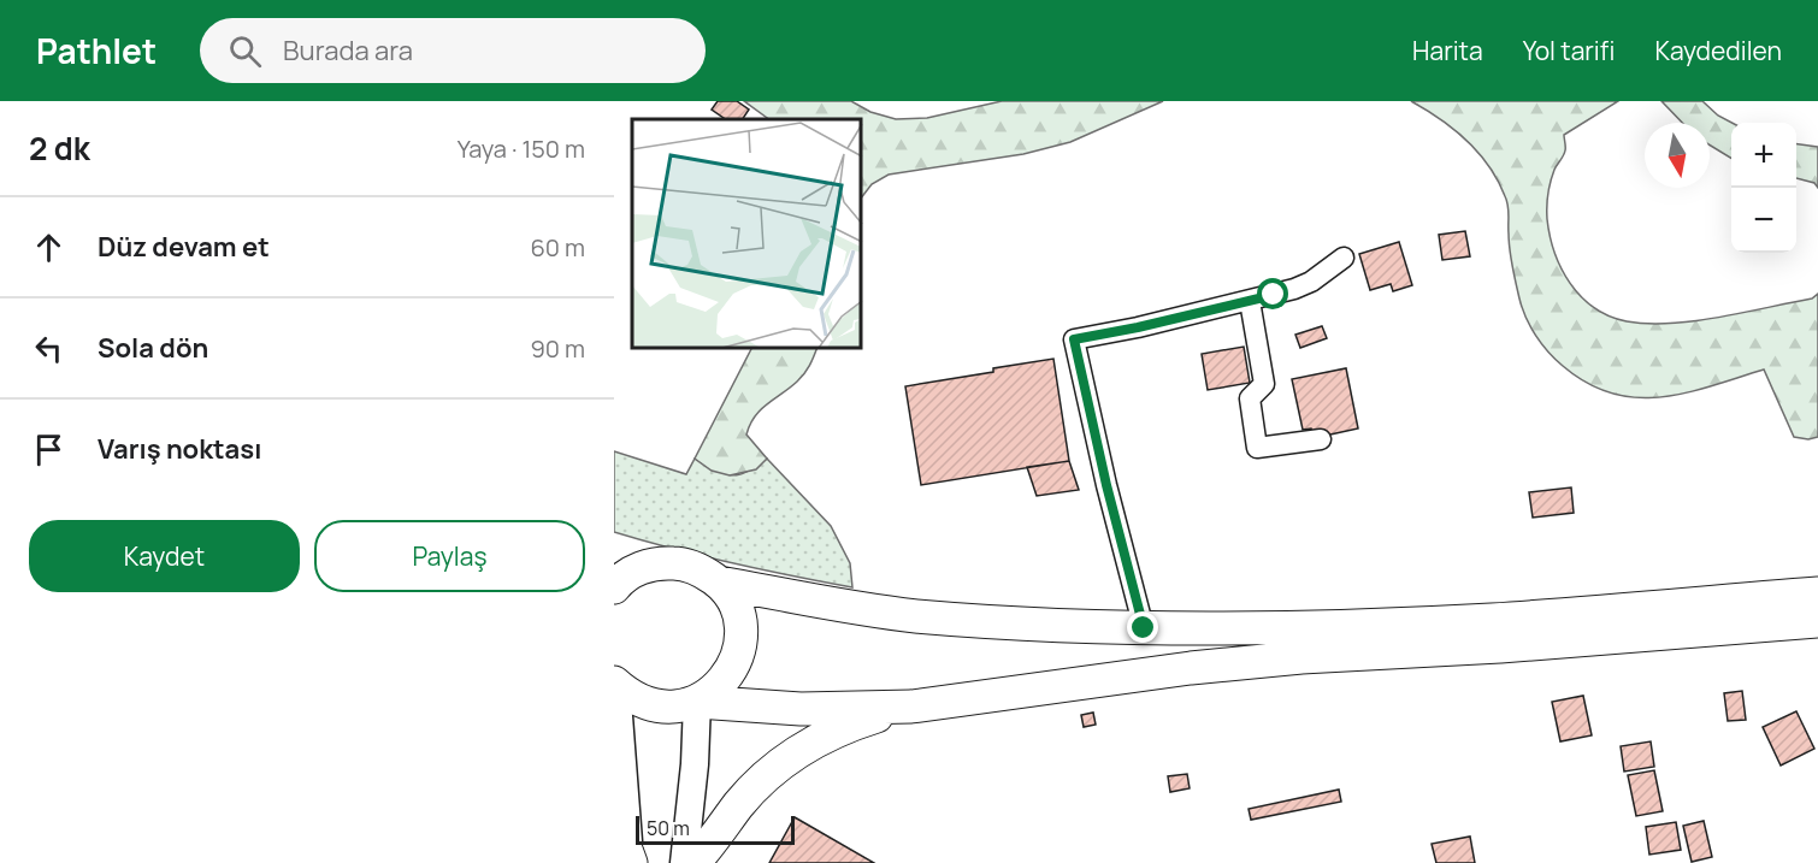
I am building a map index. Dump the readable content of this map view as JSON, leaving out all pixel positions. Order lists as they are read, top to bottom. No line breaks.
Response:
{"scale_bar":"50 m","north":"bottom","page":{"header":"Pathlet","search":"Burada ara","nav":["Harita","Yol tarifi","Kaydedilen"],"heading":["2 dk","Yaya · 150 m"],"map_buttons":["+","−"],"list":[["Düz devam et","60 m"],["Sola dön","90 m"],"Varış noktası"],"buttons":["Kaydet","Paylaş"],"scale":"50 m"}}
